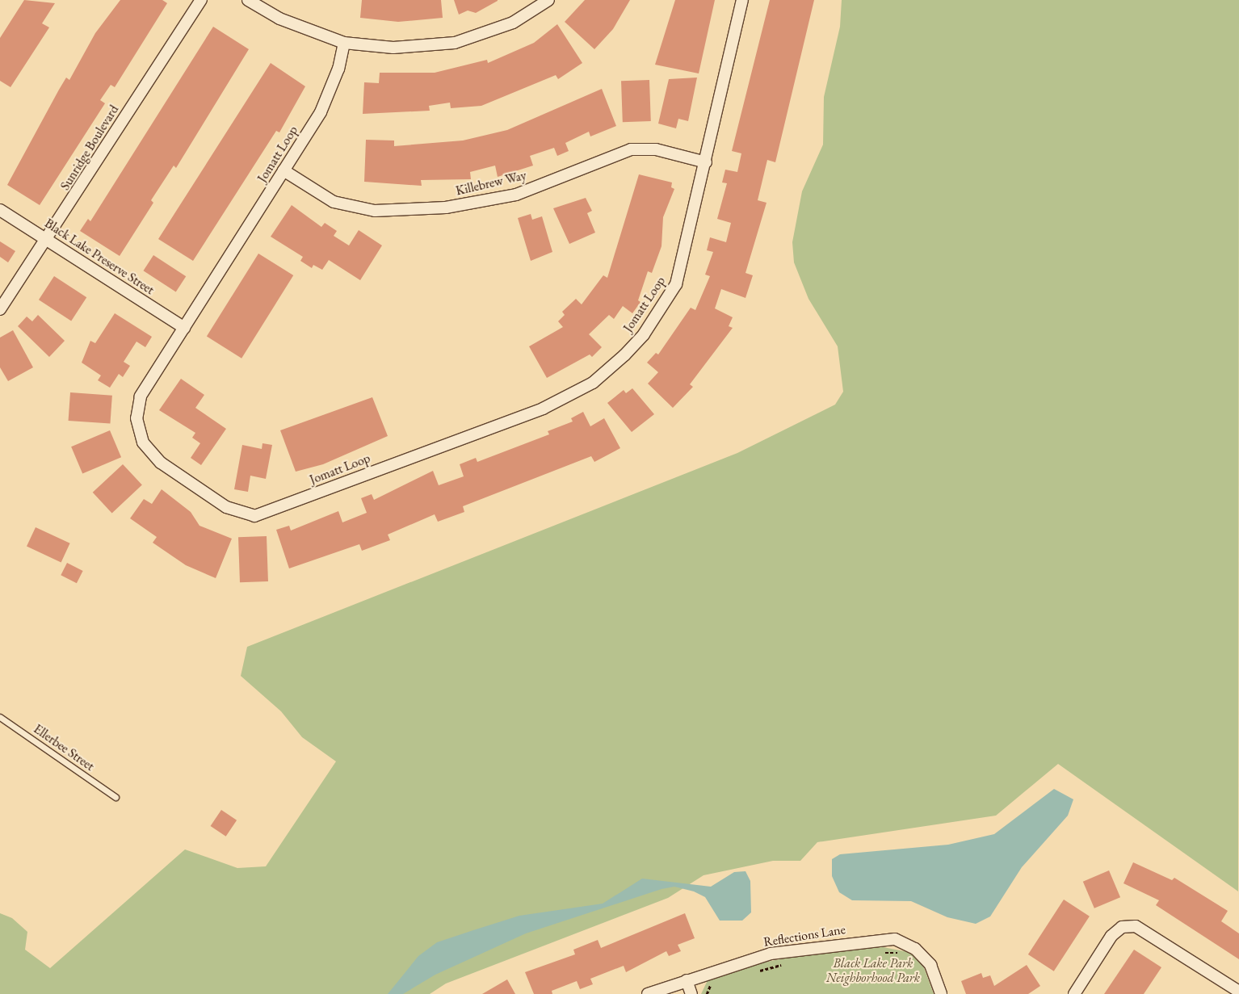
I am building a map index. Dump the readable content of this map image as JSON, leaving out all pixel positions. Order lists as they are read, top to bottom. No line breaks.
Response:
{"streets":{"street":["Sunridge Boulevard","Jomatt Loop","Killebrew Way","Black Lake Preserve Street","Reflections Lane"],"lane":["Ellerbee Street"]},"crossings":[["Sunridge Boulevard","Black Lake Preserve Street"],["Jomatt Loop","Killebrew Way"],["Jomatt Loop","Black Lake Preserve Street"]],"parks":["Black Lake Park Neighborhood Park"]}
